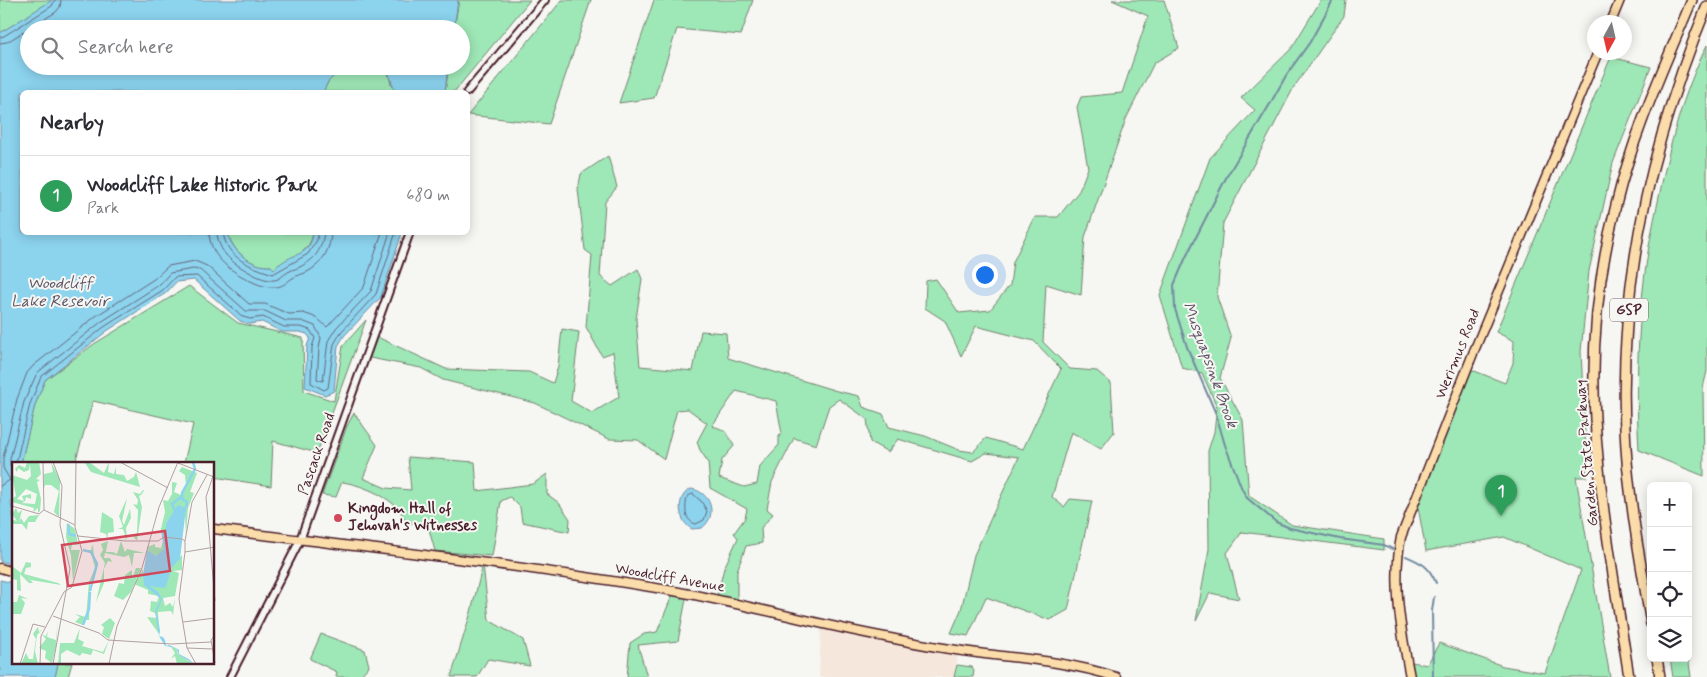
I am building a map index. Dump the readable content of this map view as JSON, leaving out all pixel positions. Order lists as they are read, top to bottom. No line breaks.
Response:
{"streets":{"highway":["GSP","Garden State Parkway"],"main road":["Werimus Road","Woodcliff Avenue"],"street":["Pascack Road"]},"crossings":[["Pascack Road","Woodcliff Avenue"]],"water":["Woodcliff Lake Resevoir","Musquapsink Brook"],"places":["Kingdom Hall of Jehovah's Witnesses"],"north":"bottom","page":{"search":"Search here","heading":"Nearby","list":[{"mark":"1","name":"Woodcliff Lake Historic Park","note":"Park","value":"680 m"}],"pins":"1","map_buttons":["+","−"]}}
